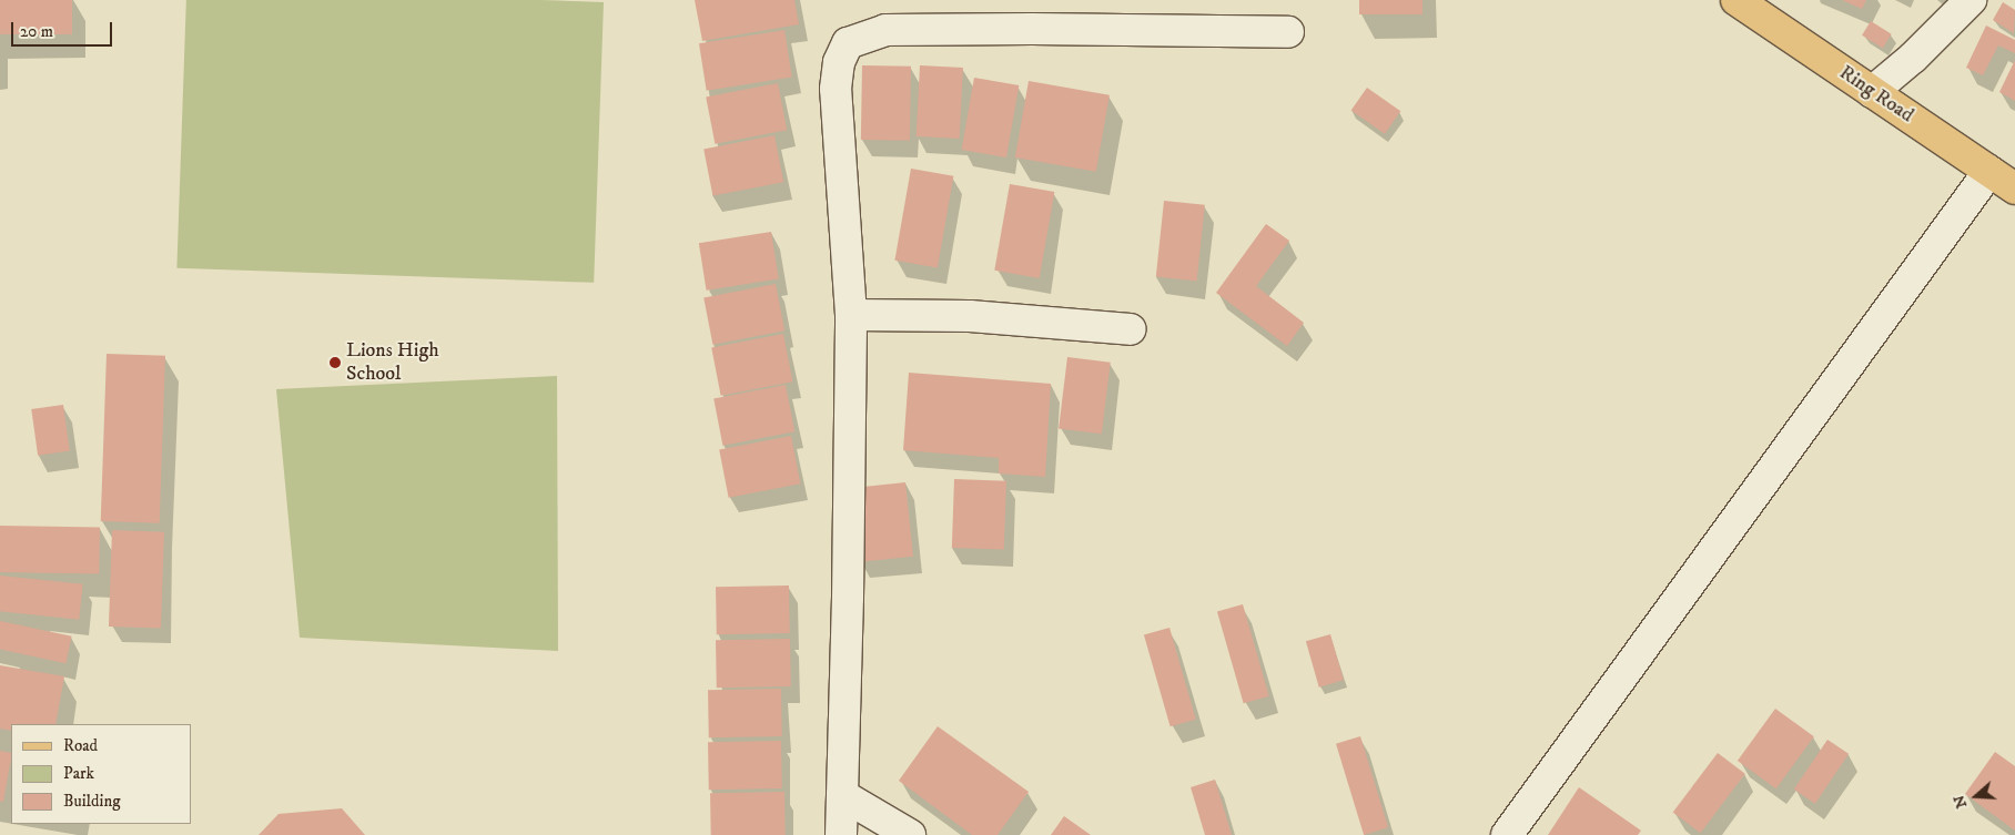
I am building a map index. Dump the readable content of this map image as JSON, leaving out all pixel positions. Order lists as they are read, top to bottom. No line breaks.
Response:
{"streets":{"main road":["Ring Road"]},"places":["Lions High School"],"legend":["Road","Park","Building"],"scale_bar":"20 m","north":"left"}
